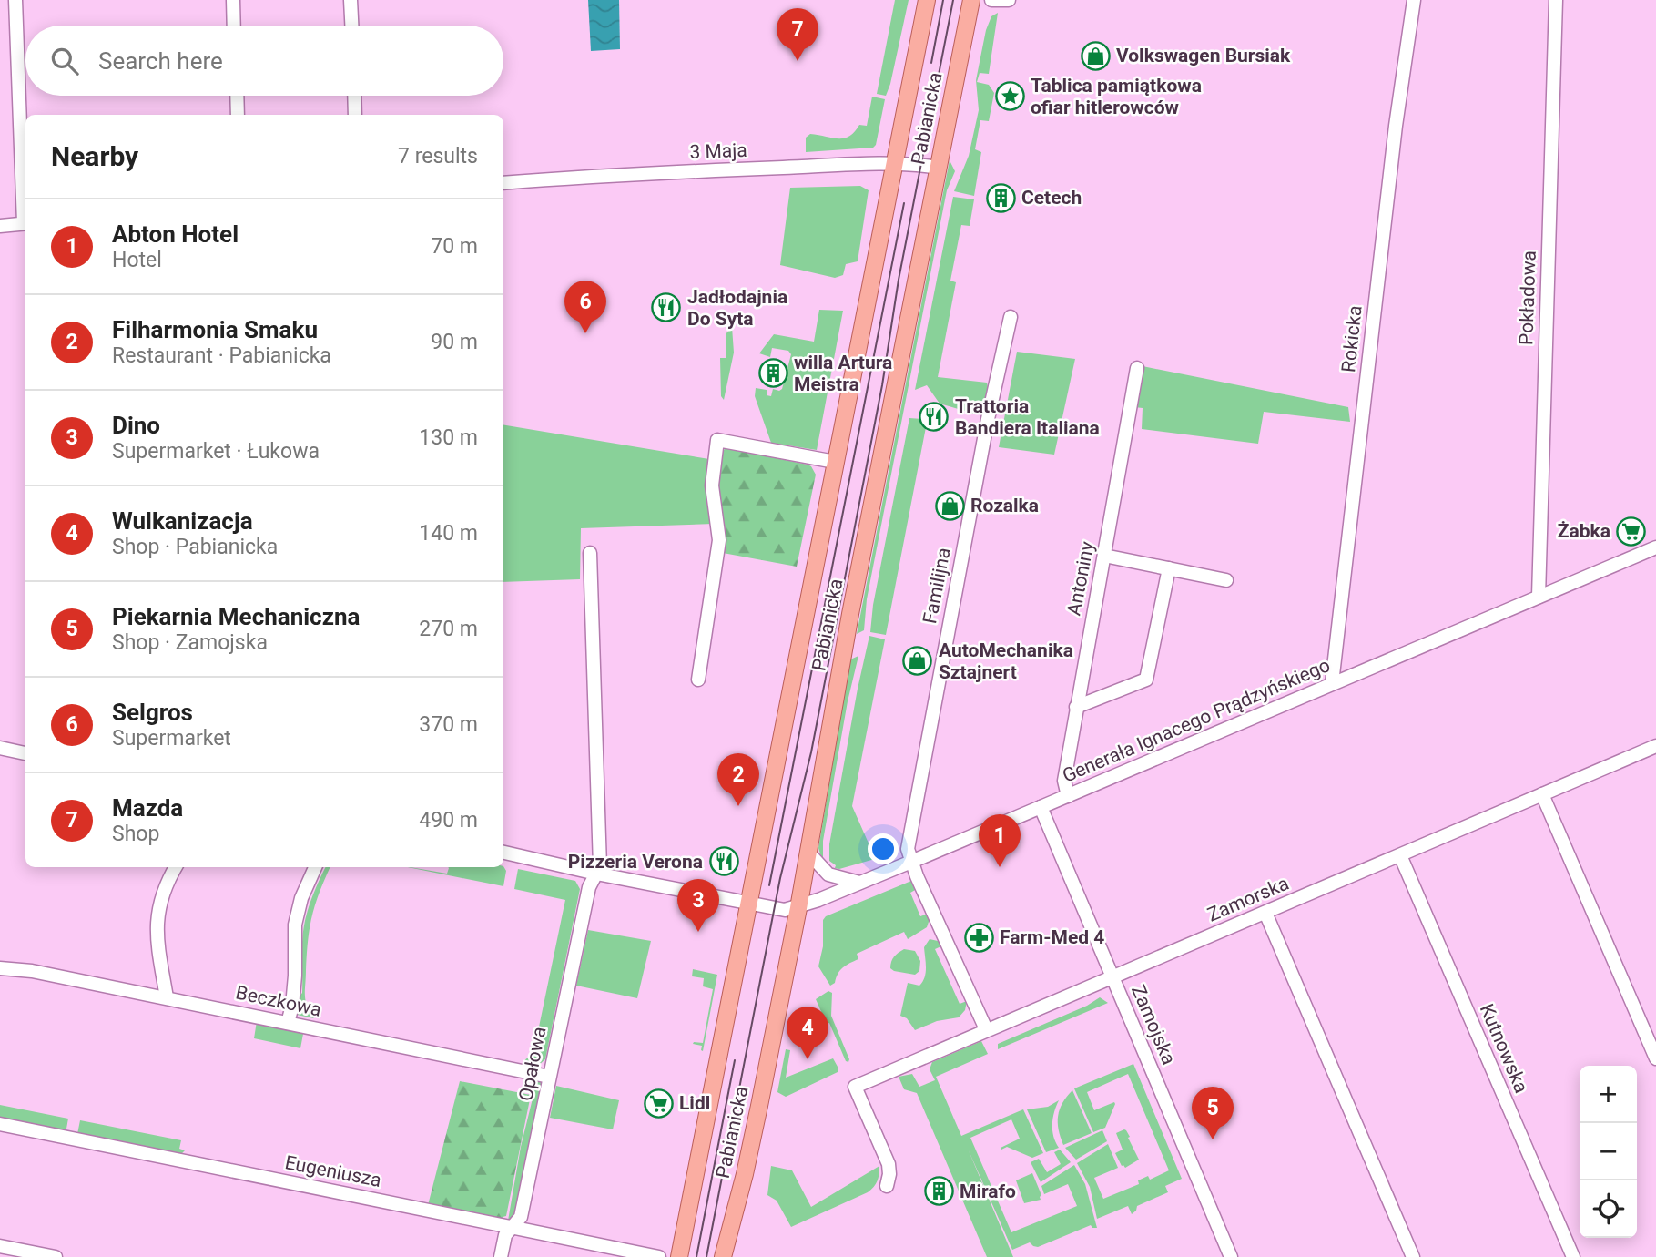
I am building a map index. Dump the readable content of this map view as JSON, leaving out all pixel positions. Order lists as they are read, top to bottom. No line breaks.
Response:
{"streets":{"main road":["Pabianicka"],"street":["3 Maja","Pokładowa","Rokicka","Antoniny","Familijna","Generała Ignacego Prądzyńskiego","Zamorska","Beczkowa","Zamojska","Kutnowska","Opałowa","Eugeniusza"]},"crossings":[["Pabianicka","3 Maja"],["Pabianicka","Generała Ignacego Prądzyńskiego"],["Pokładowa","Generała Ignacego Prądzyńskiego"],["Rokicka","Generała Ignacego Prądzyńskiego"],["Antoniny","Generała Ignacego Prądzyńskiego"],["Familijna","Generała Ignacego Prądzyńskiego"],["Generała Ignacego Prądzyńskiego","Zamojska"],["Generała Ignacego Prądzyńskiego","Opałowa"],["Zamorska","Zamojska"],["Zamorska","Kutnowska"],["Beczkowa","Opałowa"],["Opałowa","Eugeniusza"]],"places":{"shop":["Volkswagen Bursiak","Rozalka","AutoMechanika Sztajnert"],"place":["Tablica pamiątkowa ofiar hitlerowców"],"building":["Cetech","willa Artura Meistra","Mirafo"],"restaurant":["Jadłodajnia Do Syta","Trattoria Bandiera Italiana","Pizzeria Verona"],"supermarket":["Żabka","Lidl"],"pharmacy":["Farm-Med 4"]},"page":{"pins":["7","6","2","1","3","4","5"],"search":"Search here","heading":["Nearby","7 results"],"list":[{"mark":"1","name":"Abton Hotel","note":"Hotel","value":"70 m"},{"mark":"2","name":"Filharmonia Smaku","note":"Restaurant · Pabianicka","value":"90 m"},{"mark":"3","name":"Dino","note":"Supermarket · Łukowa","value":"130 m"},{"mark":"4","name":"Wulkanizacja","note":"Shop · Pabianicka","value":"140 m"},{"mark":"5","name":"Piekarnia Mechaniczna","note":"Shop · Zamojska","value":"270 m"},{"mark":"6","name":"Selgros","note":"Supermarket","value":"370 m"},{"mark":"7","name":"Mazda","note":"Shop","value":"490 m"}],"map_buttons":["+","−"]}}
